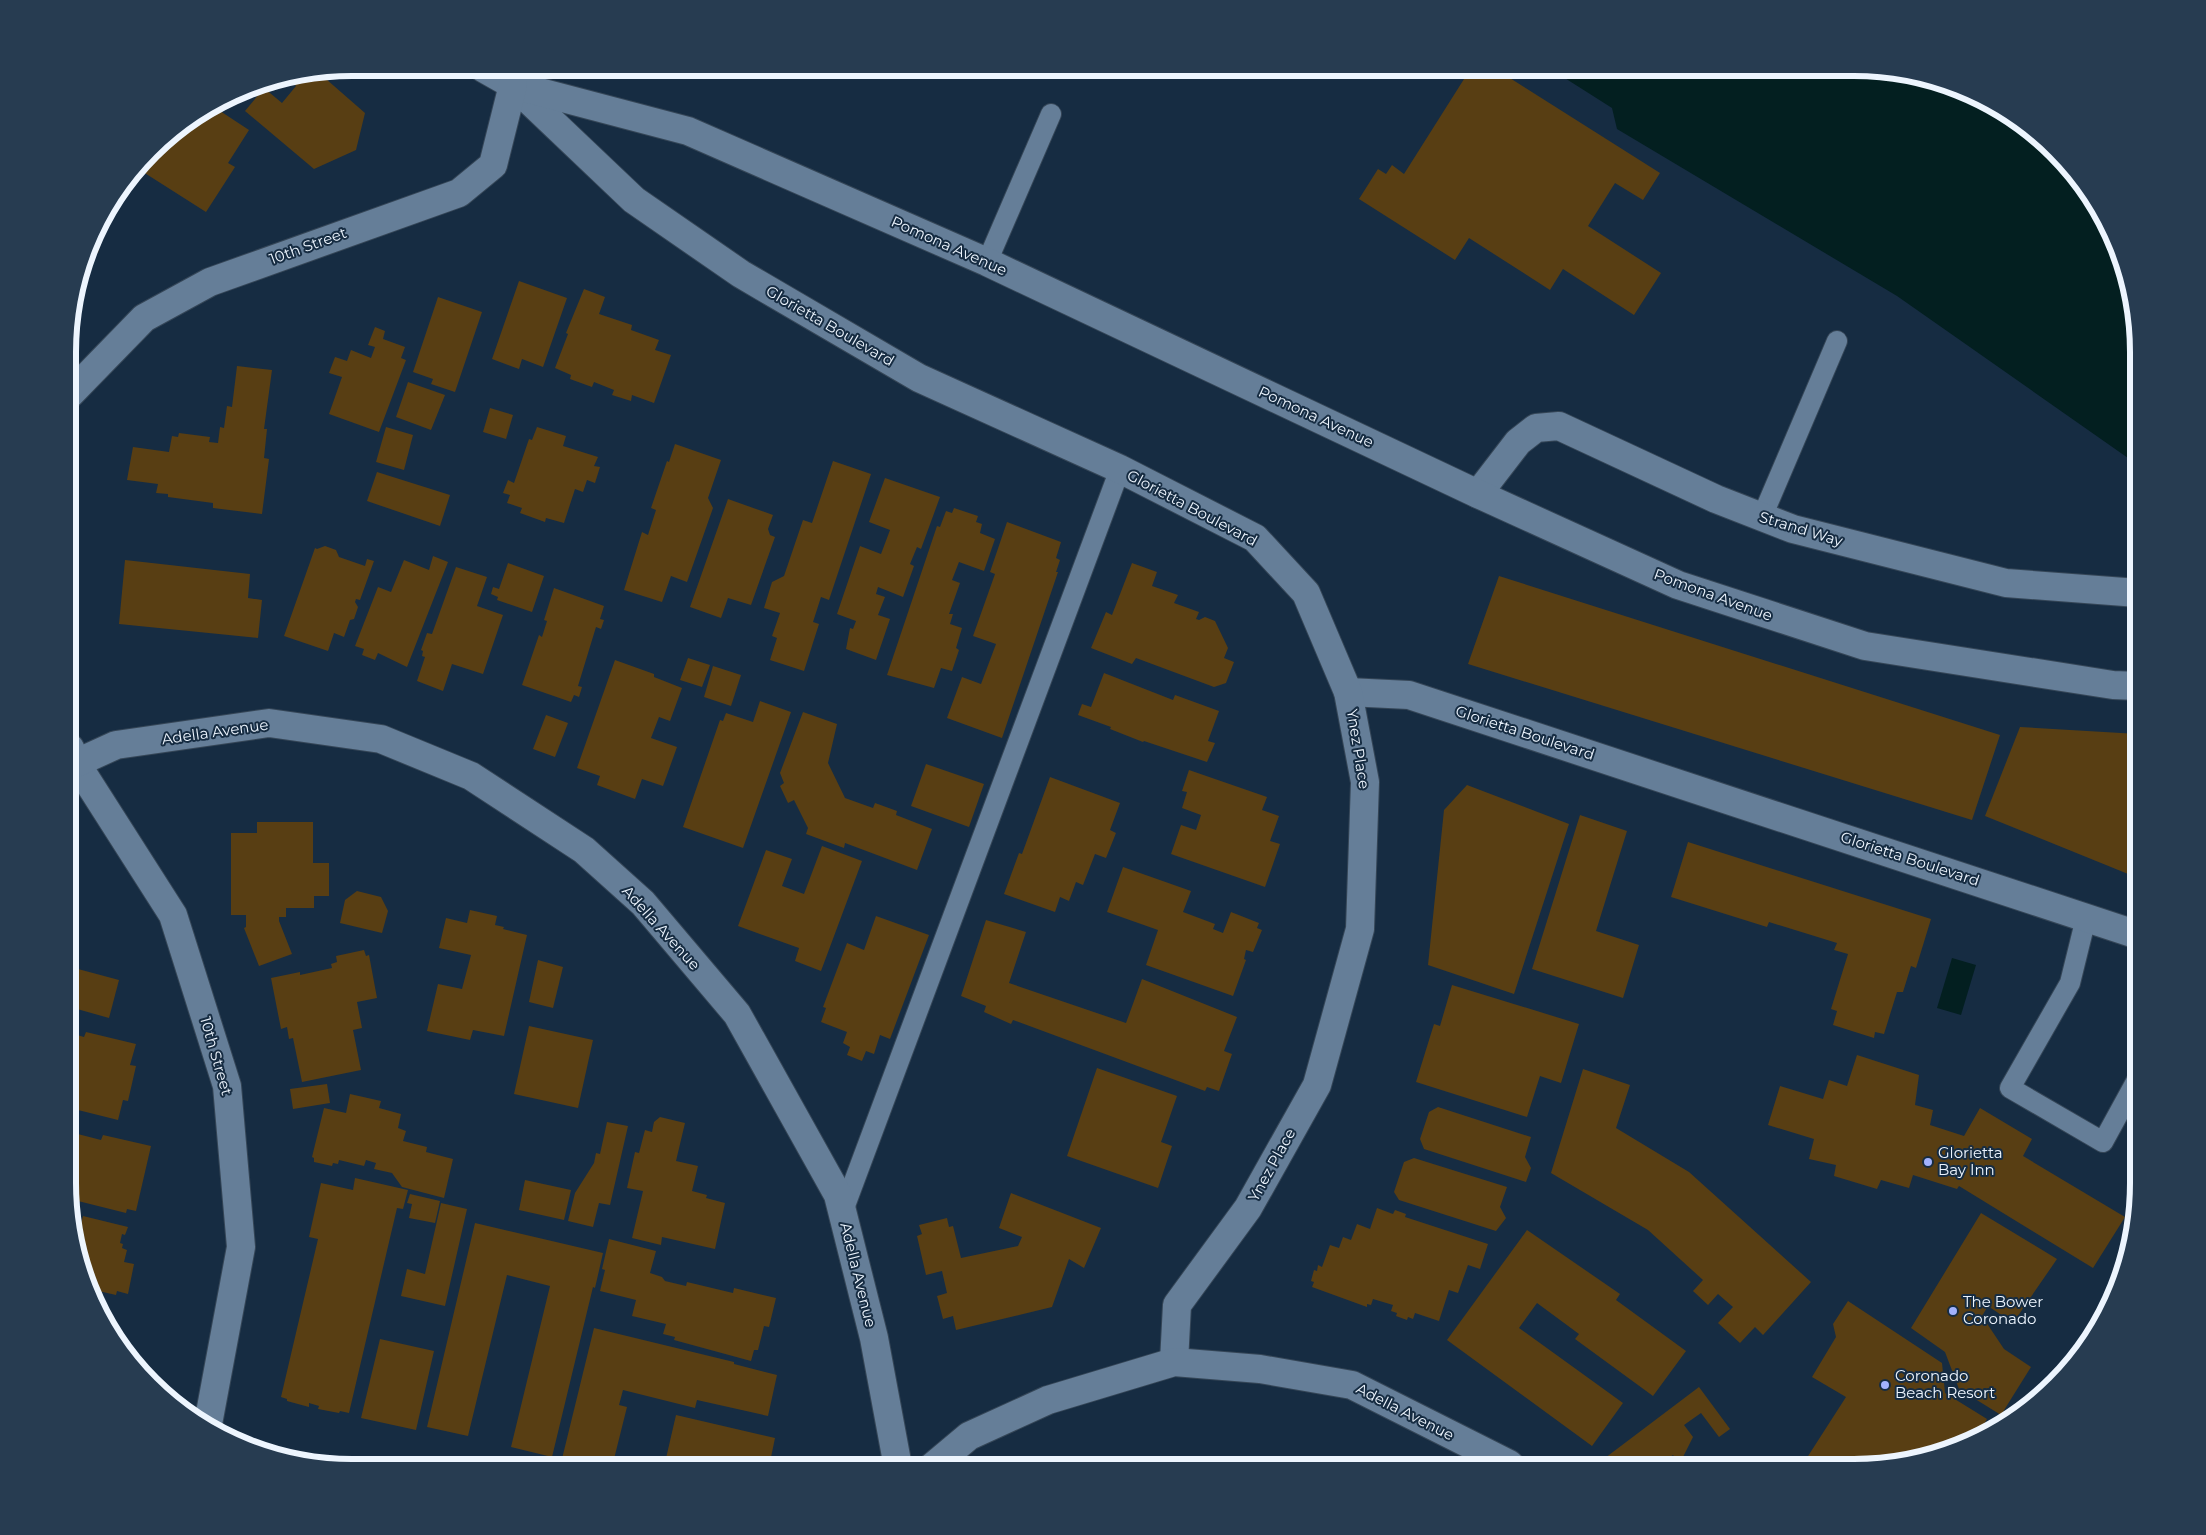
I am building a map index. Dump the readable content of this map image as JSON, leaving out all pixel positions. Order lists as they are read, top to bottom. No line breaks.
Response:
{"streets":{"street":["10th Street","Pomona Avenue","Glorietta Boulevard","Strand Way","Adella Avenue","Ynez Place"]},"crossings":[["10th Street","Pomona Avenue"],["10th Street","Glorietta Boulevard"],["Pomona Avenue","Glorietta Boulevard"],["Pomona Avenue","Strand Way"],["Glorietta Boulevard","Ynez Place"],["Adella Avenue","Ynez Place"]],"places":["Glorietta Bay Inn","The Bower Coronado","Coronado Beach Resort"]}
